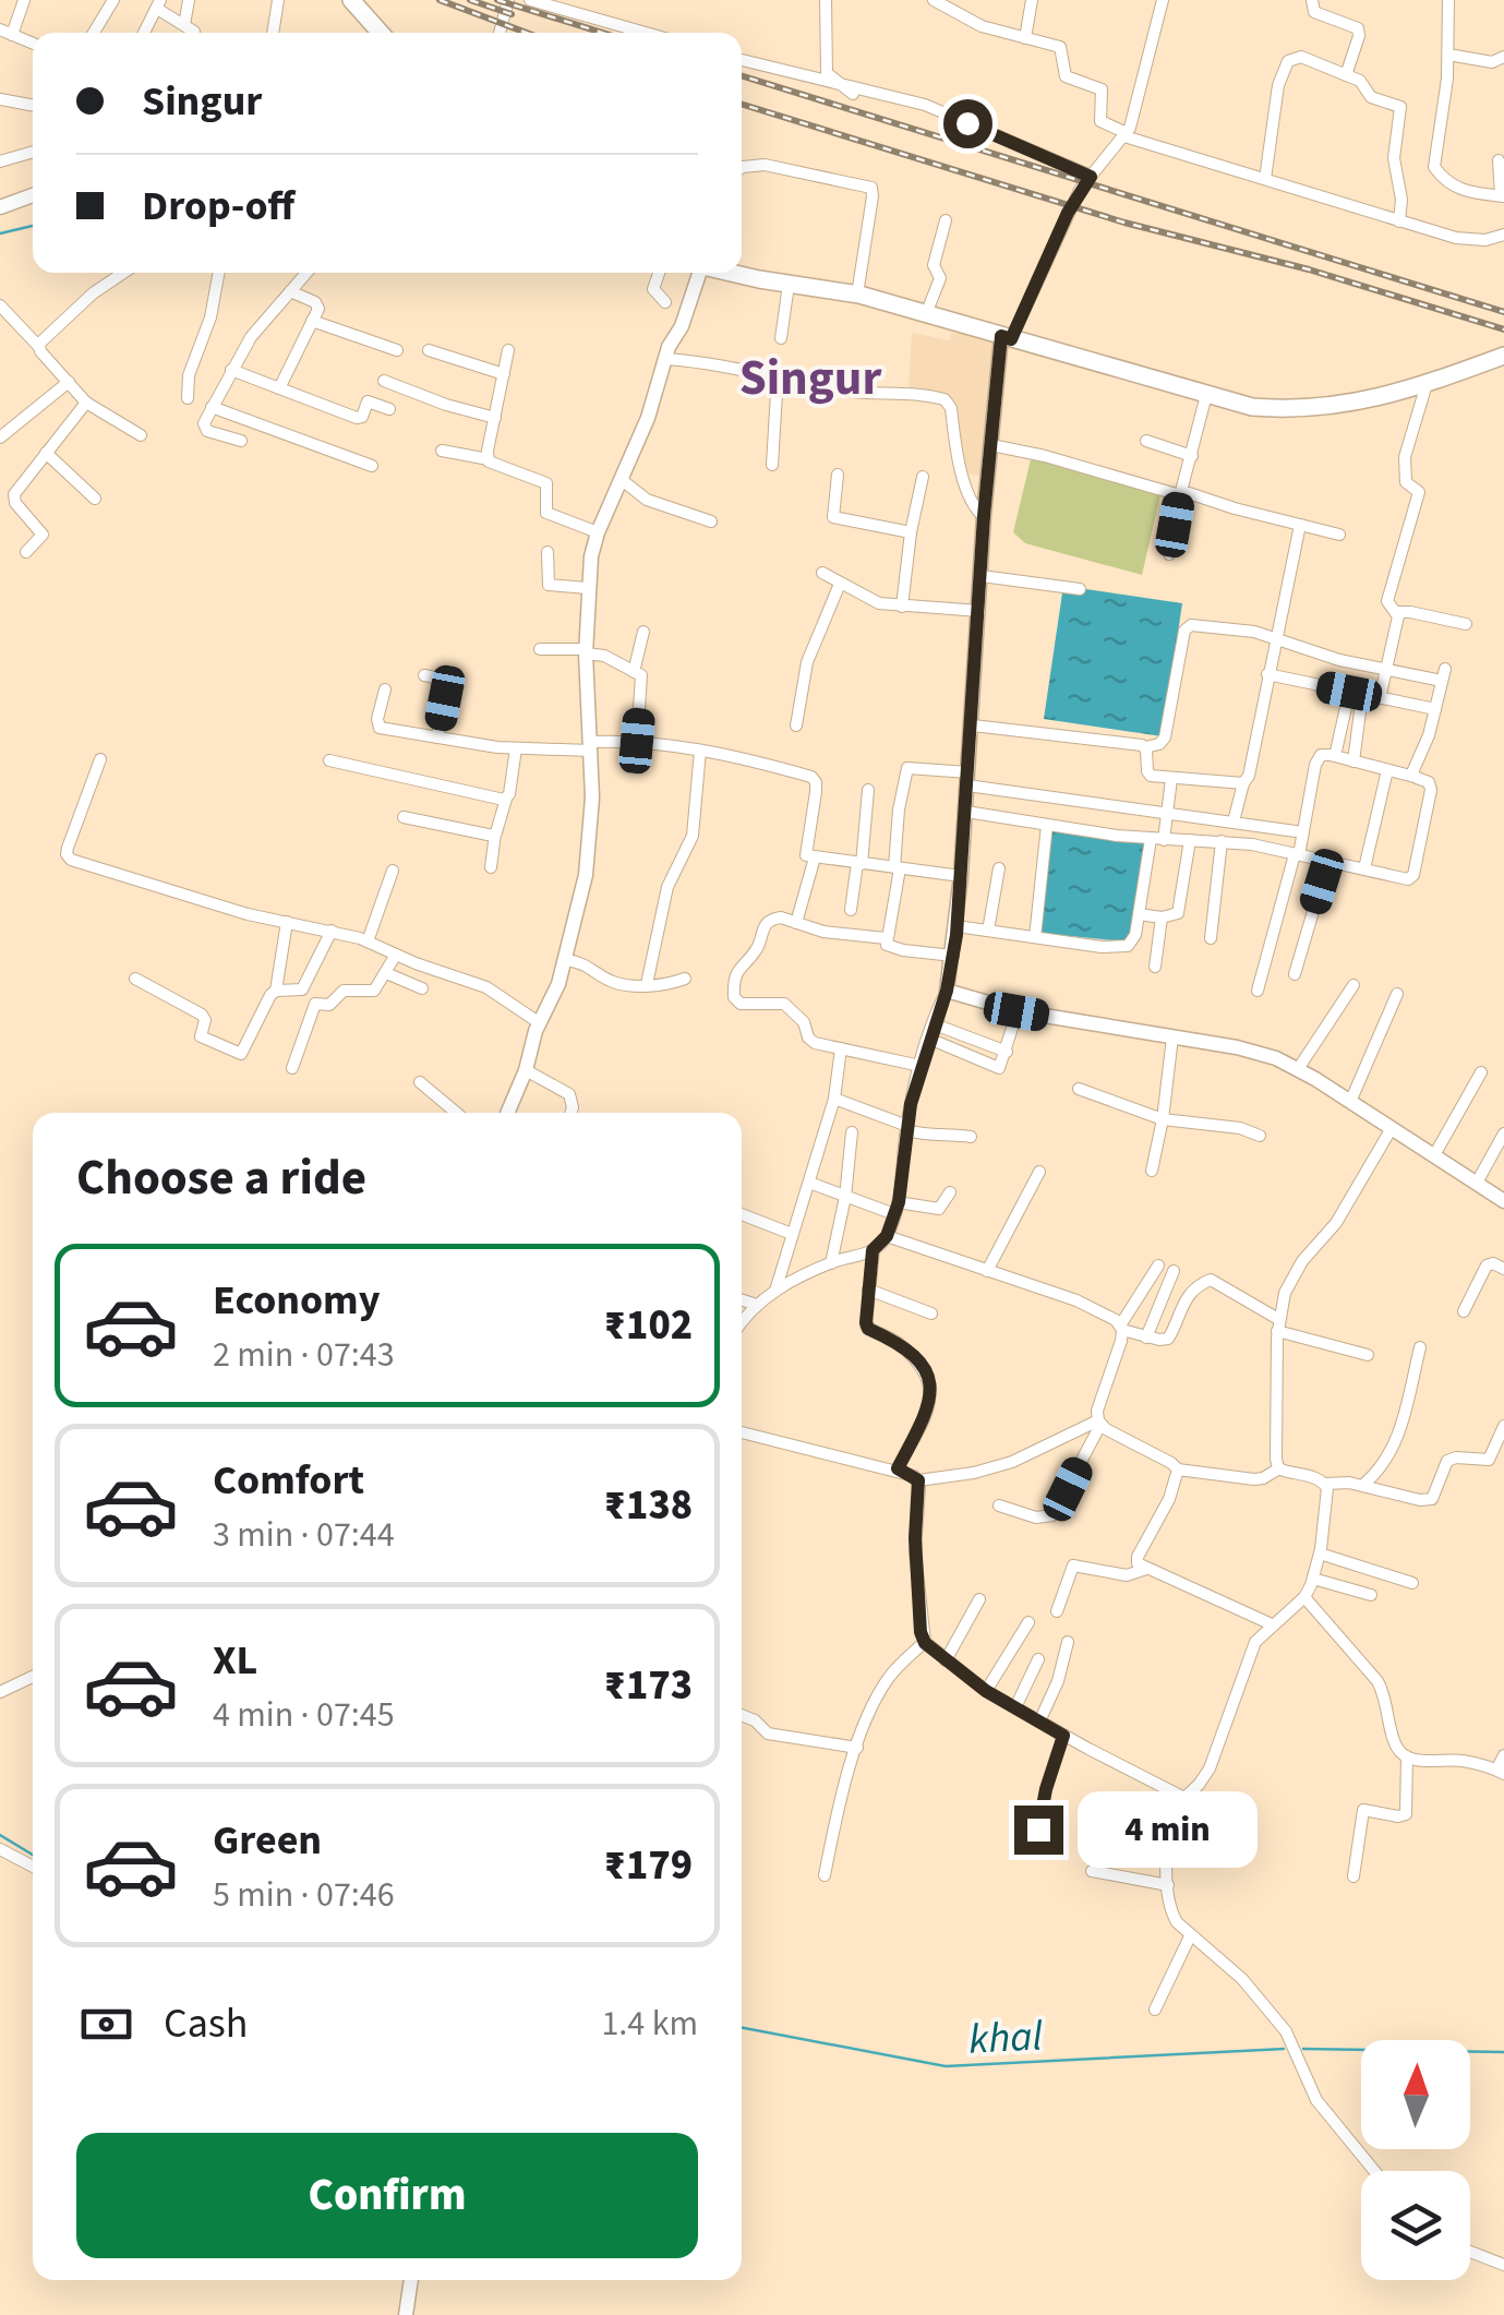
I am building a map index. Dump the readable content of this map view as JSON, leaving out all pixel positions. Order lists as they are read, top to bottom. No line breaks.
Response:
{"districts":["Singur"],"water":["khal"],"north":"top","page":{"banner":["Singur","Drop-off"],"heading":"Choose a ride","list":[{"name":"Economy","note":"2 min · 07:43","value":"₹102"},{"name":"Comfort","note":"3 min · 07:44","value":"₹138"},{"name":"XL","note":"4 min · 07:45","value":"₹173"},{"name":"Green","note":"5 min · 07:46","value":"₹179"}],"bubble":"4 min","pay":["Cash","1.4 km"],"buttons":"Confirm"}}
